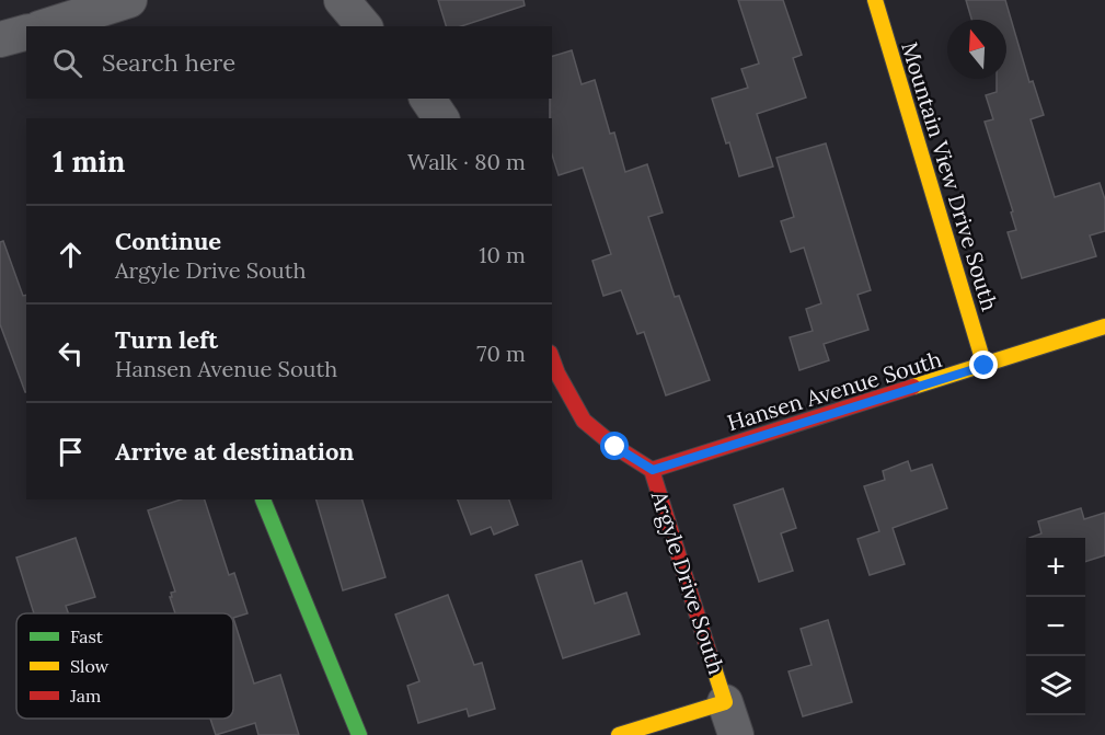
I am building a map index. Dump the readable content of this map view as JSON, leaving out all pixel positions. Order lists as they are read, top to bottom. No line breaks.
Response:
{"streets":{"street":["Mountain View Drive South","Hansen Avenue South","Argyle Drive South"]},"crossings":[["Mountain View Drive South","Hansen Avenue South"],["Hansen Avenue South","Argyle Drive South"]],"legend":["Fast","Slow","Jam"],"north":"top","page":{"search":"Search here","heading":["1 min","Walk · 80 m"],"list":[["Continue","Argyle Drive South","10 m"],["Turn left","Hansen Avenue South","70 m"],"Arrive at destination"],"map_buttons":["+","−"]}}
